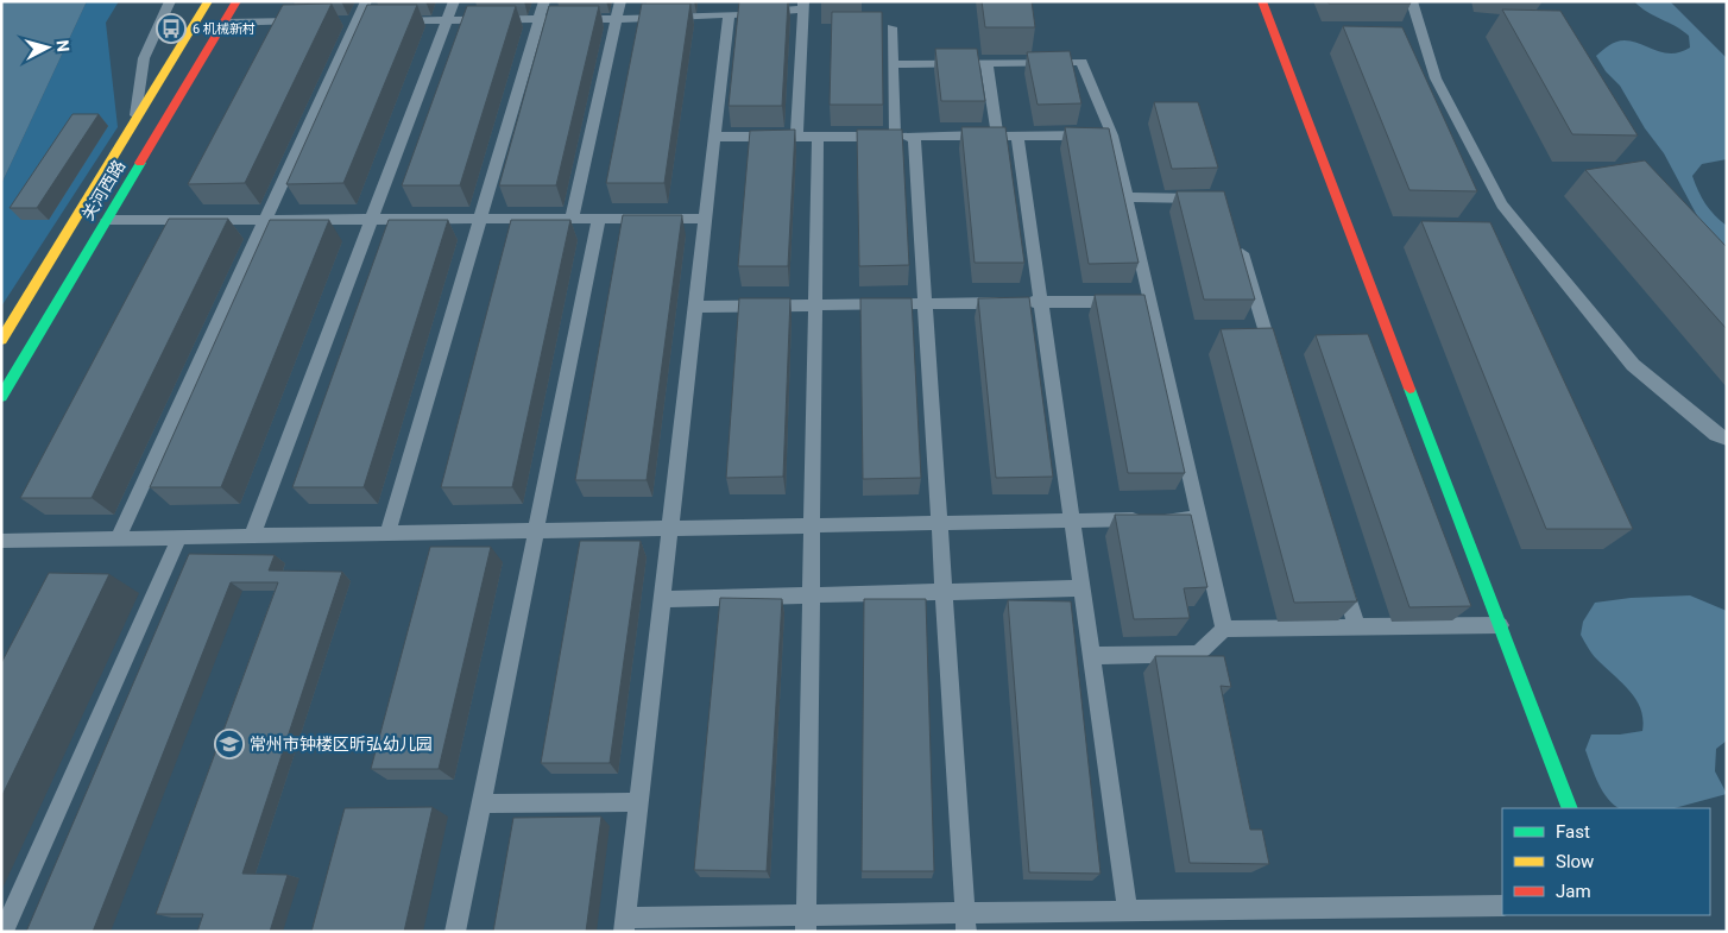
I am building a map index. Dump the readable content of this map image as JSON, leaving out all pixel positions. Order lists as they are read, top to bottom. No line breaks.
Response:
{"streets":{"main road":["关河西路"]},"places":{"bus stop":["6 机械新村"],"school or university":["常州市钟楼区昕弘幼儿园"]},"legend":["Fast","Slow","Jam"],"north":"right"}
